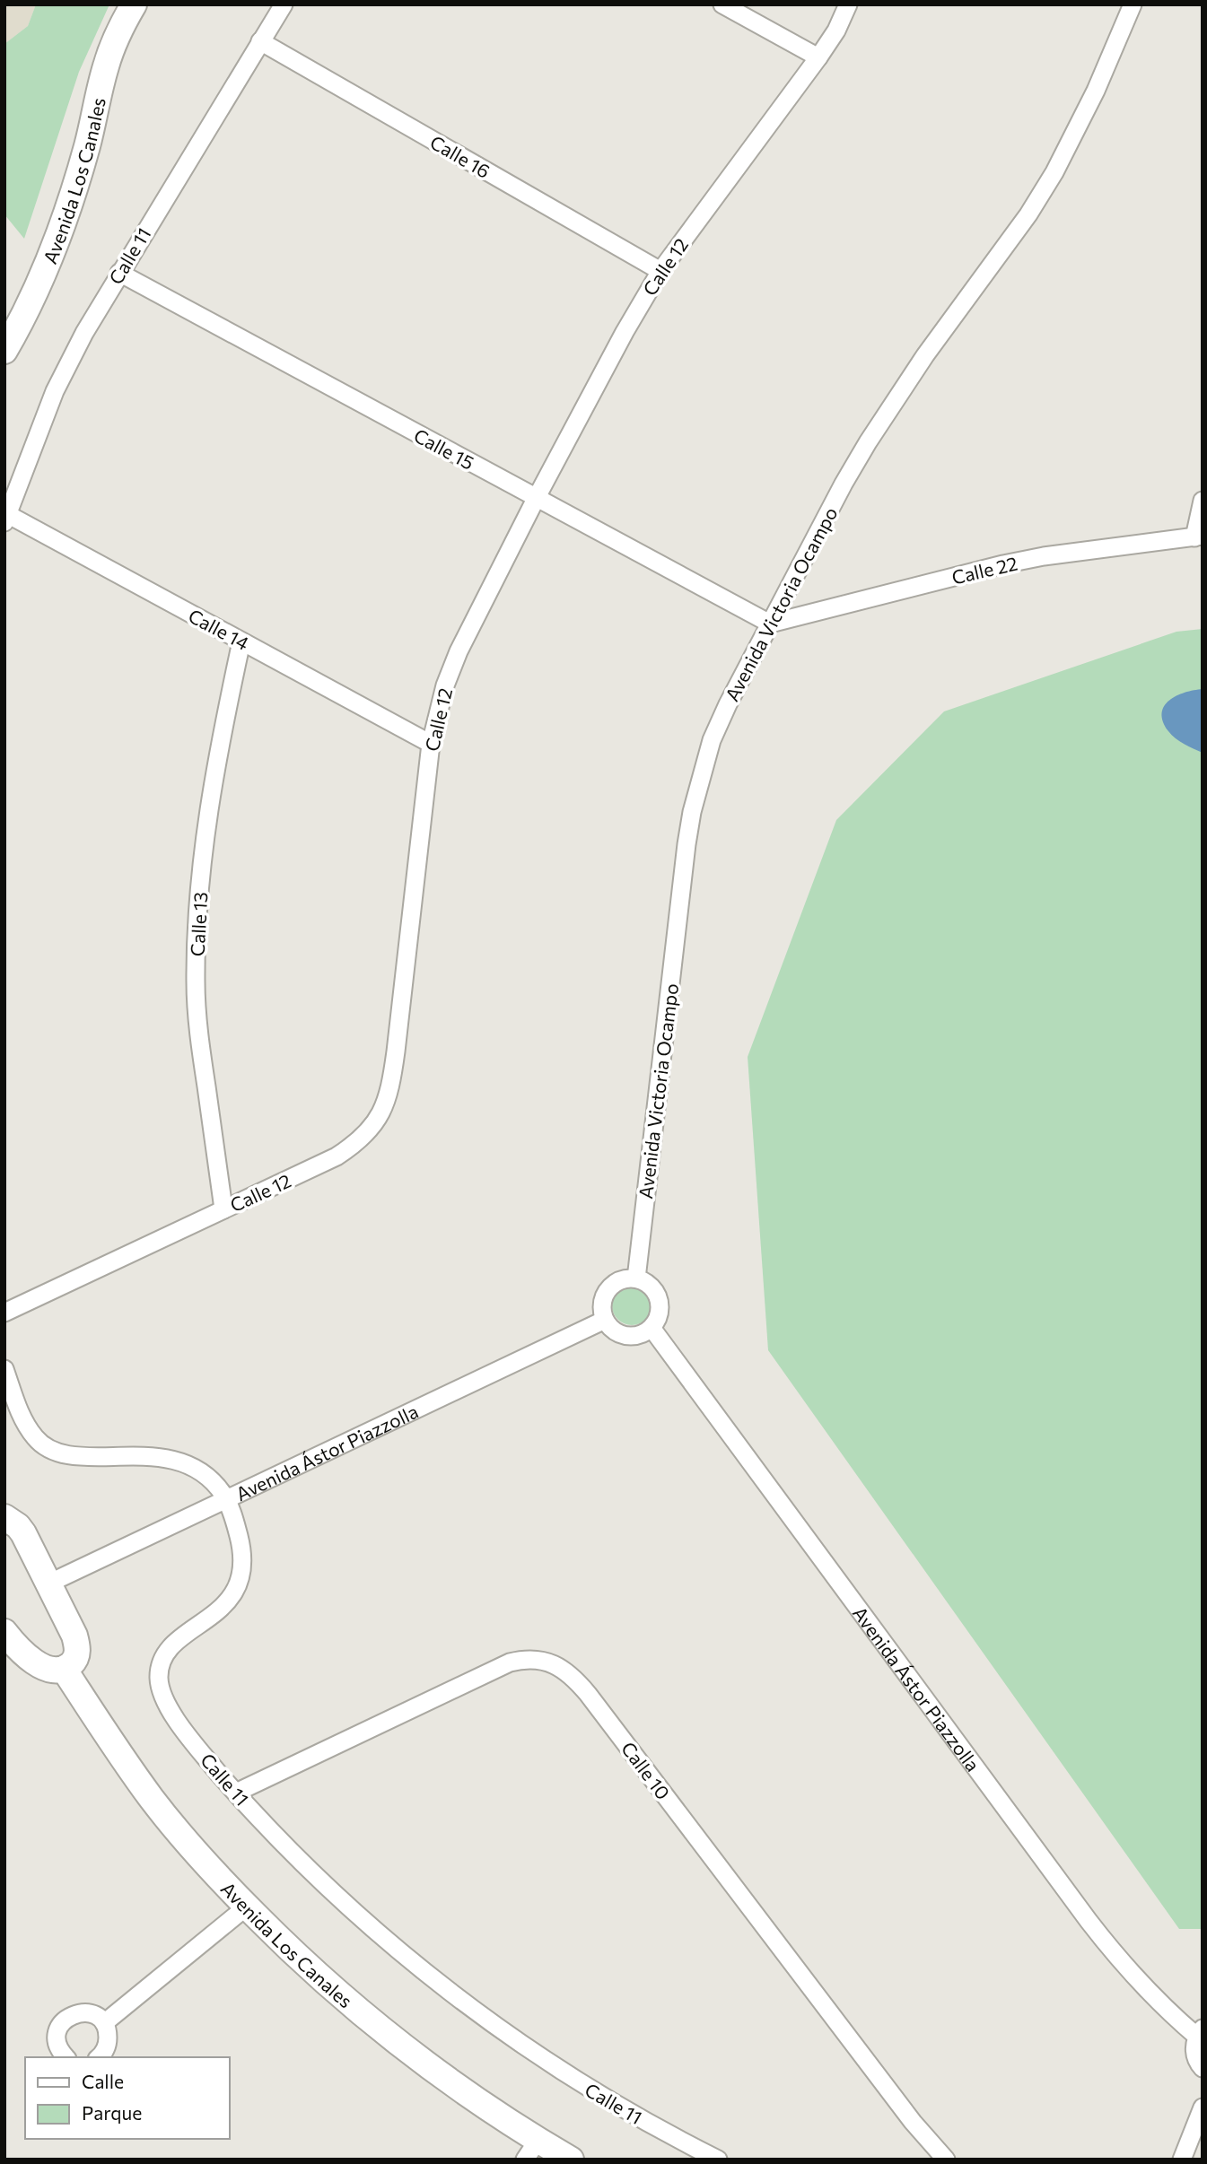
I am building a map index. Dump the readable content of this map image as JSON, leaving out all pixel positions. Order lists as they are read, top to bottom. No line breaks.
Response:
{"streets":{"main road":["Avenida Los Canales"],"street":["Calle 16","Calle 11","Calle 12","Calle 15","Calle 22","Avenida Victoria Ocampo","Calle 14","Calle 13","Avenida Ástor Piazzolla","Calle 10"]},"crossings":[["Calle 16","Calle 11"],["Calle 16","Calle 12"],["Calle 11","Calle 15"],["Calle 11","Calle 14"],["Calle 11","Avenida Ástor Piazzolla"],["Calle 11","Calle 10"],["Calle 12","Calle 15"],["Calle 12","Calle 14"],["Calle 12","Calle 13"],["Calle 15","Calle 22"],["Calle 15","Avenida Victoria Ocampo"],["Calle 22","Avenida Victoria Ocampo"],["Avenida Victoria Ocampo","Avenida Ástor Piazzolla"],["Calle 14","Calle 13"]],"legend":["Calle","Parque"]}
